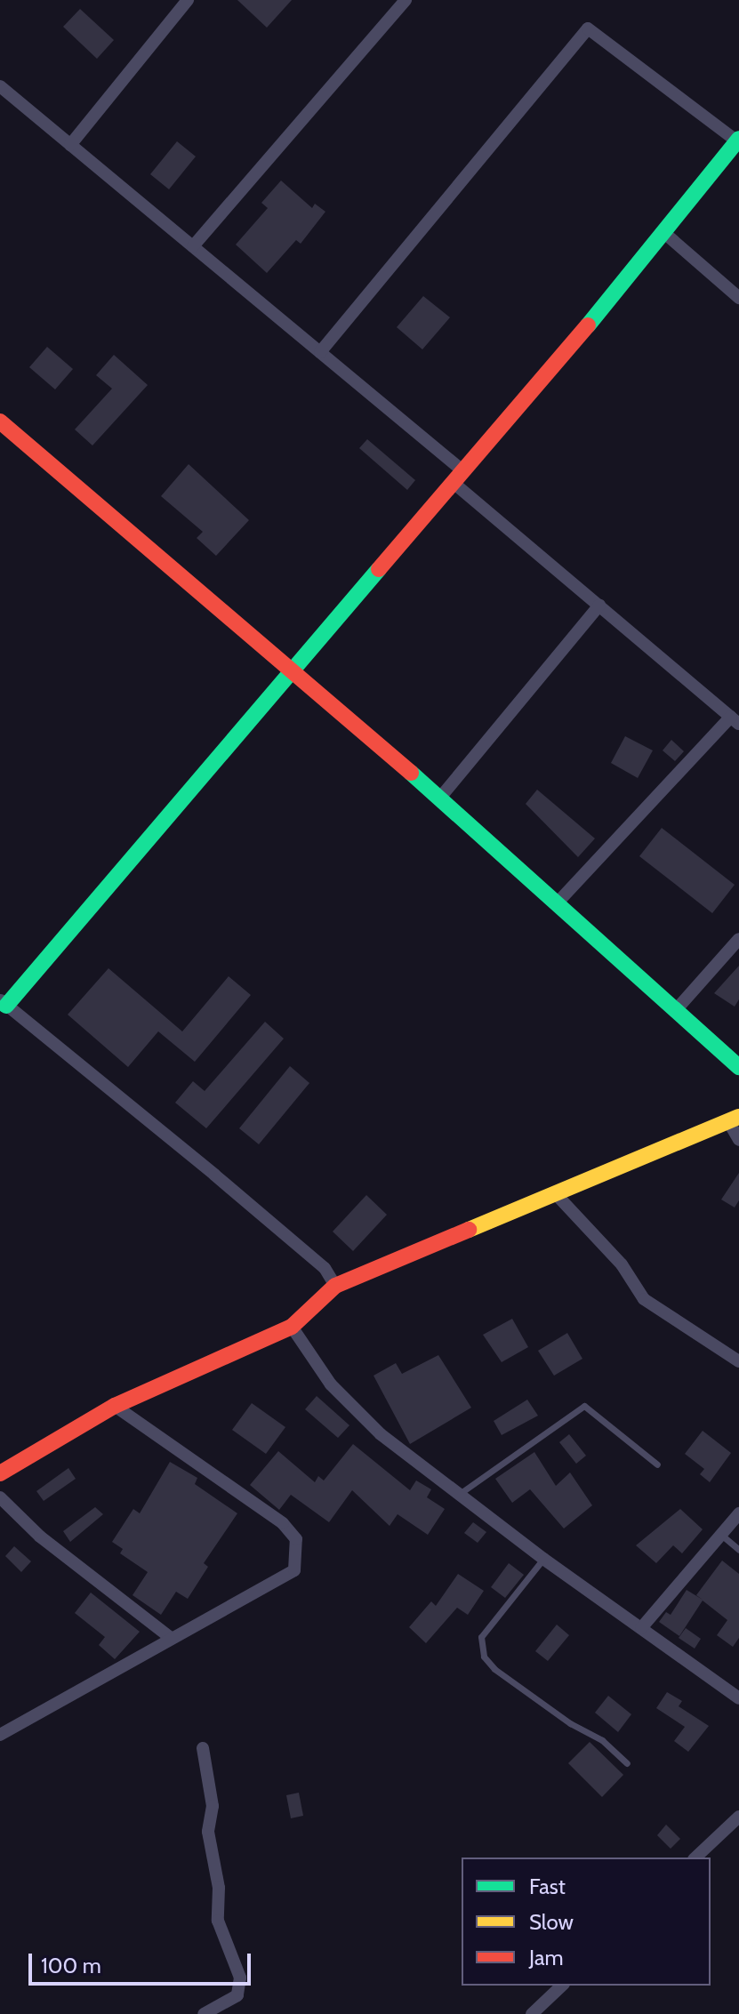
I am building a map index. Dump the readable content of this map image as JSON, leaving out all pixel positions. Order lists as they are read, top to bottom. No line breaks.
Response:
{"legend":["Fast","Slow","Jam"],"scale_bar":"100 m"}
